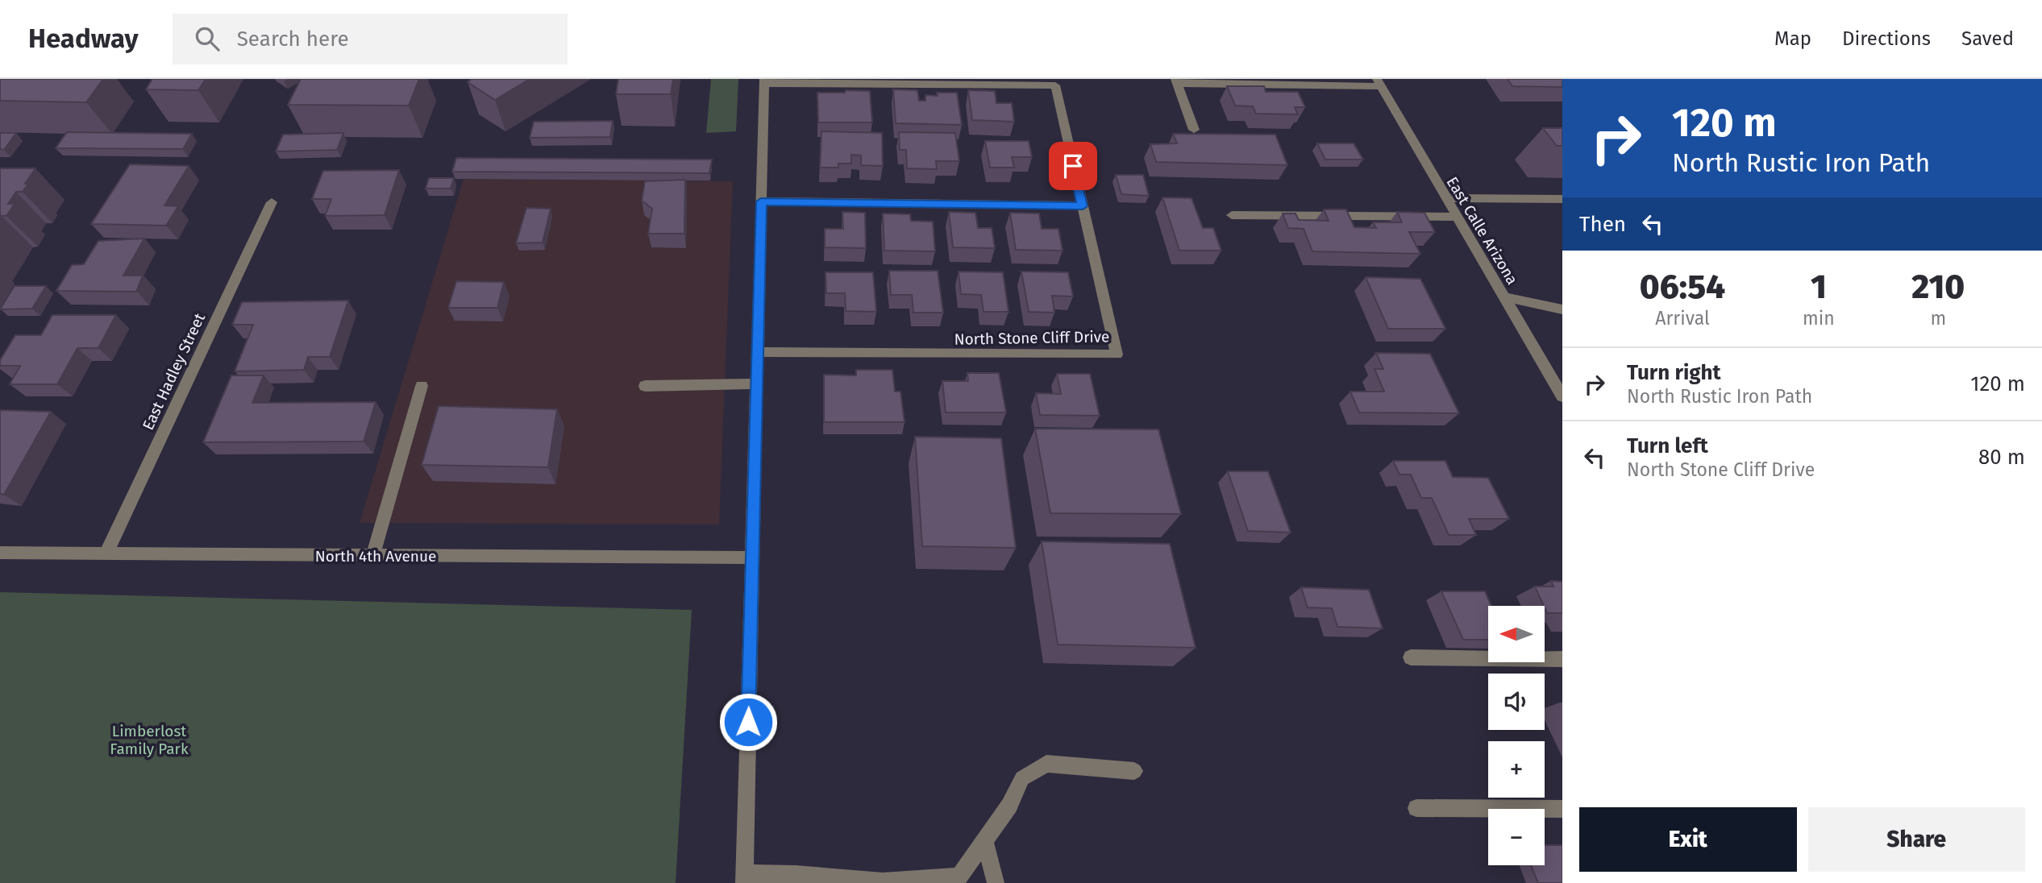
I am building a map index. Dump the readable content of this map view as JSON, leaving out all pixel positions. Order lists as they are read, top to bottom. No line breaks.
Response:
{"streets":{"street":["East Calle Arizona","North Stone Cliff Drive","East Hadley Street","North 4th Avenue"]},"crossings":[["East Hadley Street","North 4th Avenue"]],"parks":["Limberlost Family Park"],"north":"left","page":{"header":"Headway","search":"Search here","nav":["Map","Directions","Saved"],"turn":["120 m","North Rustic Iron Path"],"then":"Then","eta":["06:54","Arrival","1","min","210","m"],"list":[{"name":"Turn right","note":"North Rustic Iron Path","value":"120 m"},{"name":"Turn left","note":"North Stone Cliff Drive","value":"80 m"}],"map_buttons":["+","−"],"buttons":["Exit","Share"]}}
